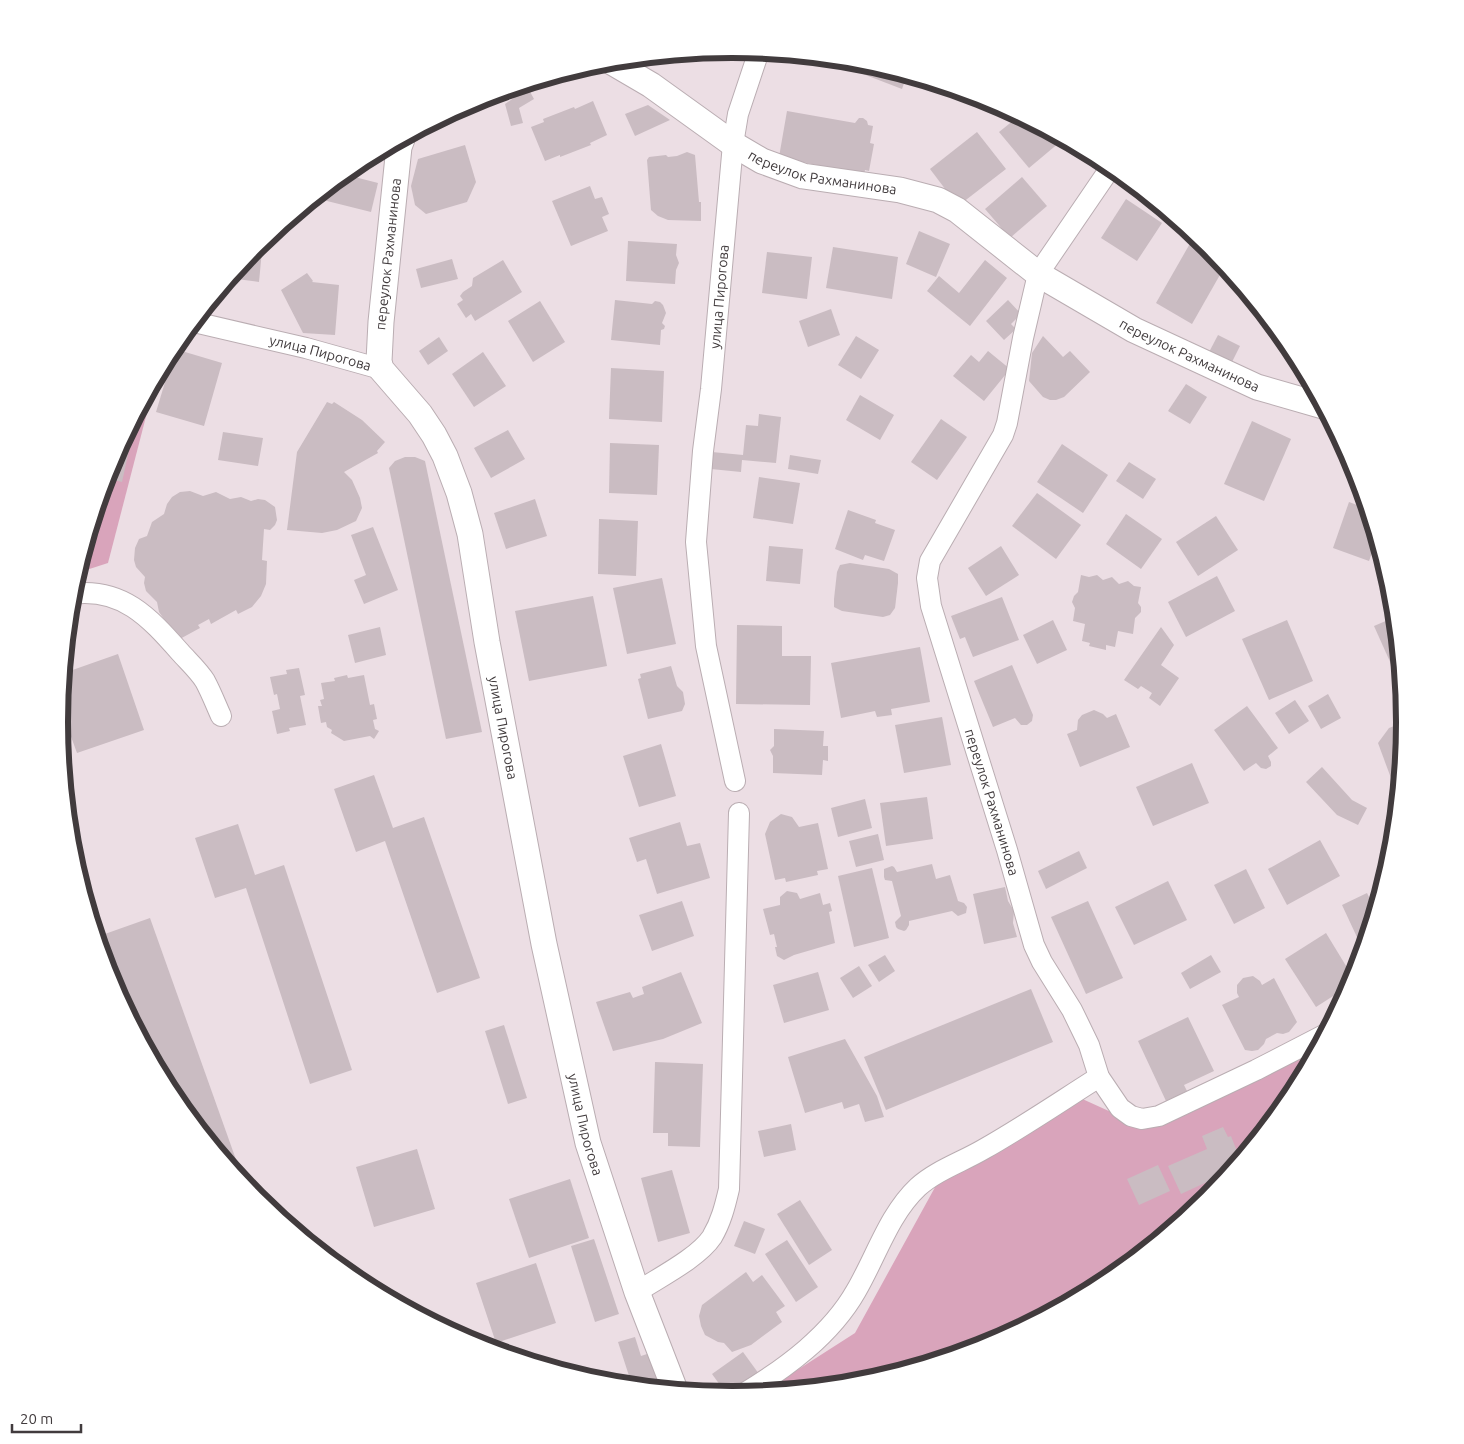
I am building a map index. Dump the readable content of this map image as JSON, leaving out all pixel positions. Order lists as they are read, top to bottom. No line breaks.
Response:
{"streets":{"street":["переулок Рахманинова","улица Пирогова"]},"crossings":[["переулок Рахманинова","улица Пирогова"]],"scale_bar":"20 m"}
